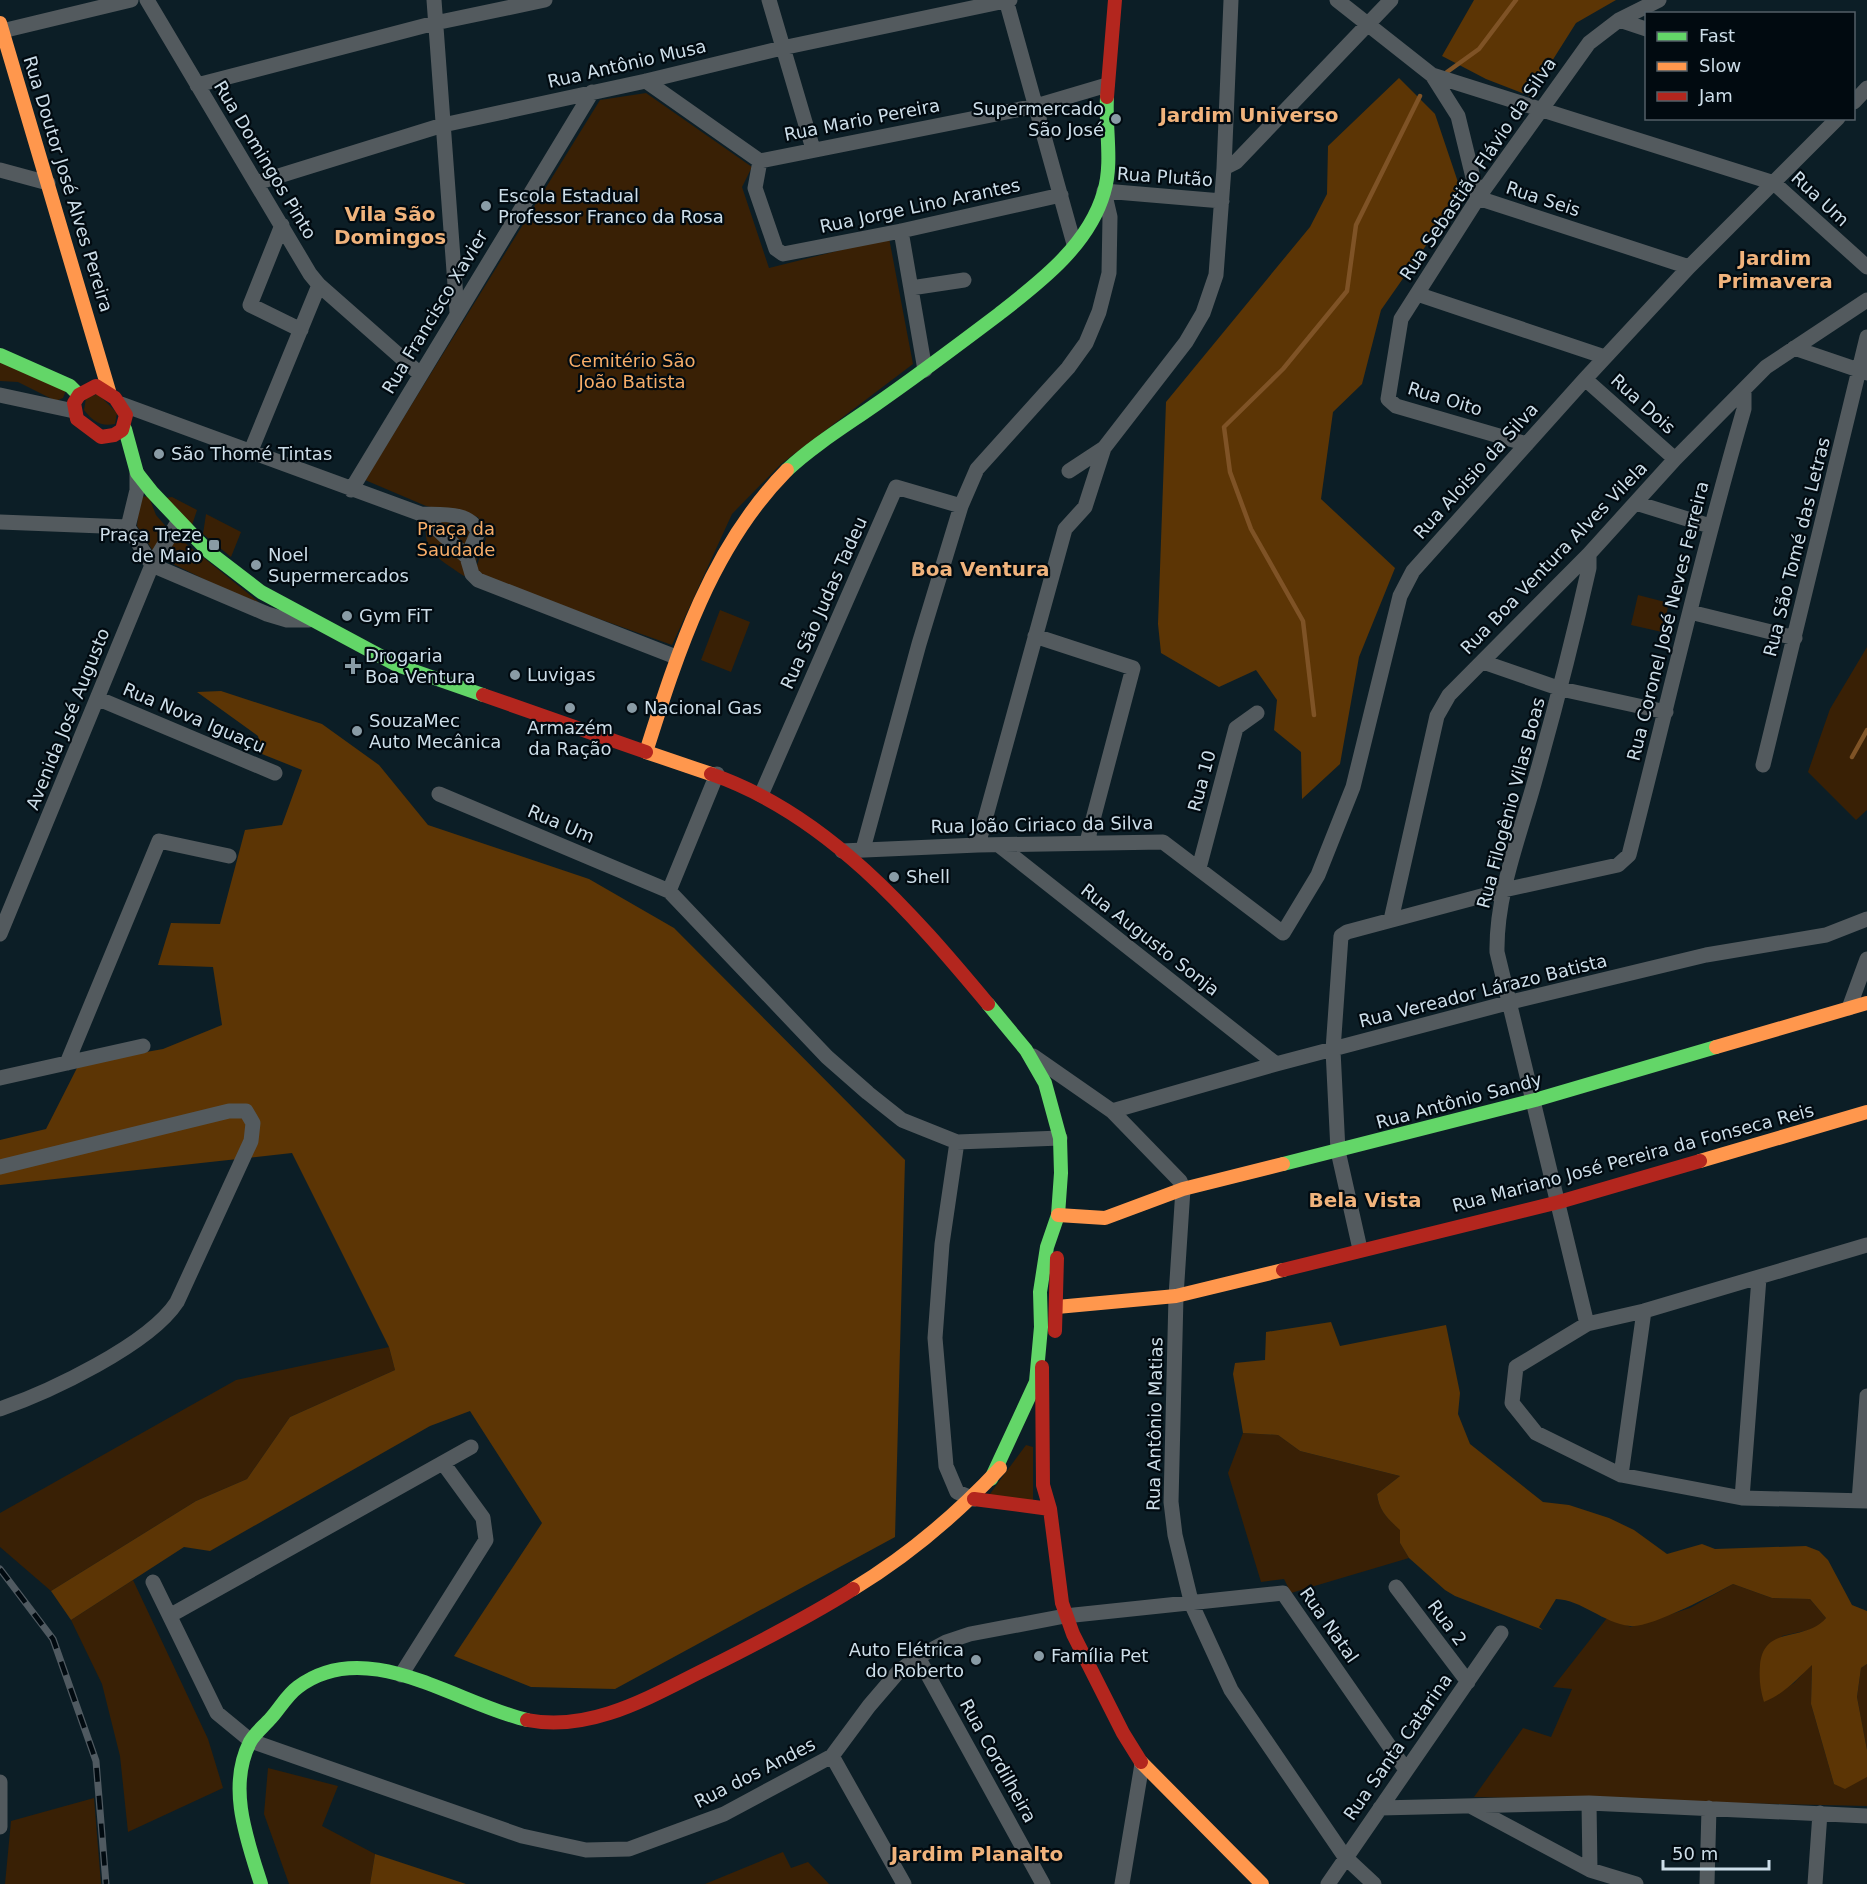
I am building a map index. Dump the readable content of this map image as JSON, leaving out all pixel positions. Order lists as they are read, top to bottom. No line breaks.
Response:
{"streets":{"main road":["Rua Doutor José Alves Pereira","Rua Antônio Sandy","Rua Mariano José Pereira da Fonseca Reis"],"street":["Rua Antônio Musa","Rua Mario Pereira","Rua Domingos Pinto","Rua Sebastião Flávio da Silva","Rua Plutão","Rua Seis","Rua Um","Rua Jorge Lino Arantes","Rua Francisco Xavier","Rua Oito","Rua Dois","Rua Aloisio da Silva","Rua São Tomé das Letras","Rua Boa Ventura Alves Vilela","Rua São Judas Tadeu","Rua Coronel José Neves Ferreira","Rua Nova Iguaçu","Avenida José Augusto","Rua 10","Rua Filogênio Vilas Boas","Rua João Ciriaco da Silva","Rua Augusto Sonja","Rua Vereador Lárazo Batista","Rua Antônio Matias","Rua 2","Rua Natal","Rua Santa Catarina","Rua Cordilheira","Rua dos Andes"]},"crossings":[["Rua Antônio Musa","Rua Domingos Pinto"],["Rua Antônio Musa","Rua Francisco Xavier"],["Rua Mario Pereira","Rua Jorge Lino Arantes"],["Rua Domingos Pinto","Rua Francisco Xavier"],["Rua Sebastião Flávio da Silva","Rua Seis"],["Rua Sebastião Flávio da Silva","Rua Oito"],["Rua Seis","Rua Aloisio da Silva"],["Rua Um","Rua Aloisio da Silva"],["Rua Oito","Rua Aloisio da Silva"],["Rua Dois","Rua Aloisio da Silva"],["Rua Dois","Rua Boa Ventura Alves Vilela"],["Rua Aloisio da Silva","Rua João Ciriaco da Silva"],["Rua Boa Ventura Alves Vilela","Rua Coronel José Neves Ferreira"],["Rua Boa Ventura Alves Vilela","Rua Filogênio Vilas Boas"],["Rua Coronel José Neves Ferreira","Rua Filogênio Vilas Boas"],["Rua Nova Iguaçu","Avenida José Augusto"],["Rua 10","Rua João Ciriaco da Silva"],["Rua Filogênio Vilas Boas","Rua Vereador Lárazo Batista"],["Rua Filogênio Vilas Boas","Rua Antônio Sandy"],["Rua Filogênio Vilas Boas","Rua Mariano José Pereira da Fonseca Reis"],["Rua João Ciriaco da Silva","Rua Augusto Sonja"],["Rua Augusto Sonja","Rua Vereador Lárazo Batista"],["Rua Antônio Sandy","Rua Antônio Matias"],["Rua Mariano José Pereira da Fonseca Reis","Rua Antônio Matias"],["Rua Antônio Matias","Rua Natal"],["Rua Antônio Matias","Rua Santa Catarina"],["Rua 2","Rua Santa Catarina"],["Rua Natal","Rua Santa Catarina"],["Rua Natal","Rua dos Andes"],["Rua Cordilheira","Rua dos Andes"]],"districts":["Jardim Universo","Vila São Domingos","Jardim Primavera","Boa Ventura","Bela Vista","Jardim Planalto"],"parks":["Cemitério São João Batista","Praça da Saudade"],"places":{"other":["Supermercado São José","Escola Estadual Professor Franco da Rosa","São Thomé Tintas","Noel Supermercados","Gym FiT","Luvigas","Armazém da Ração","Nacional Gas","SouzaMec Auto Mecânica","Shell","Família Pet","Auto Elétrica do Roberto"],"transit":["Praça Treze de Maio"],"health":["Drogaria Boa Ventura"]},"legend":["Fast","Slow","Jam"],"scale_bar":"50 m"}
